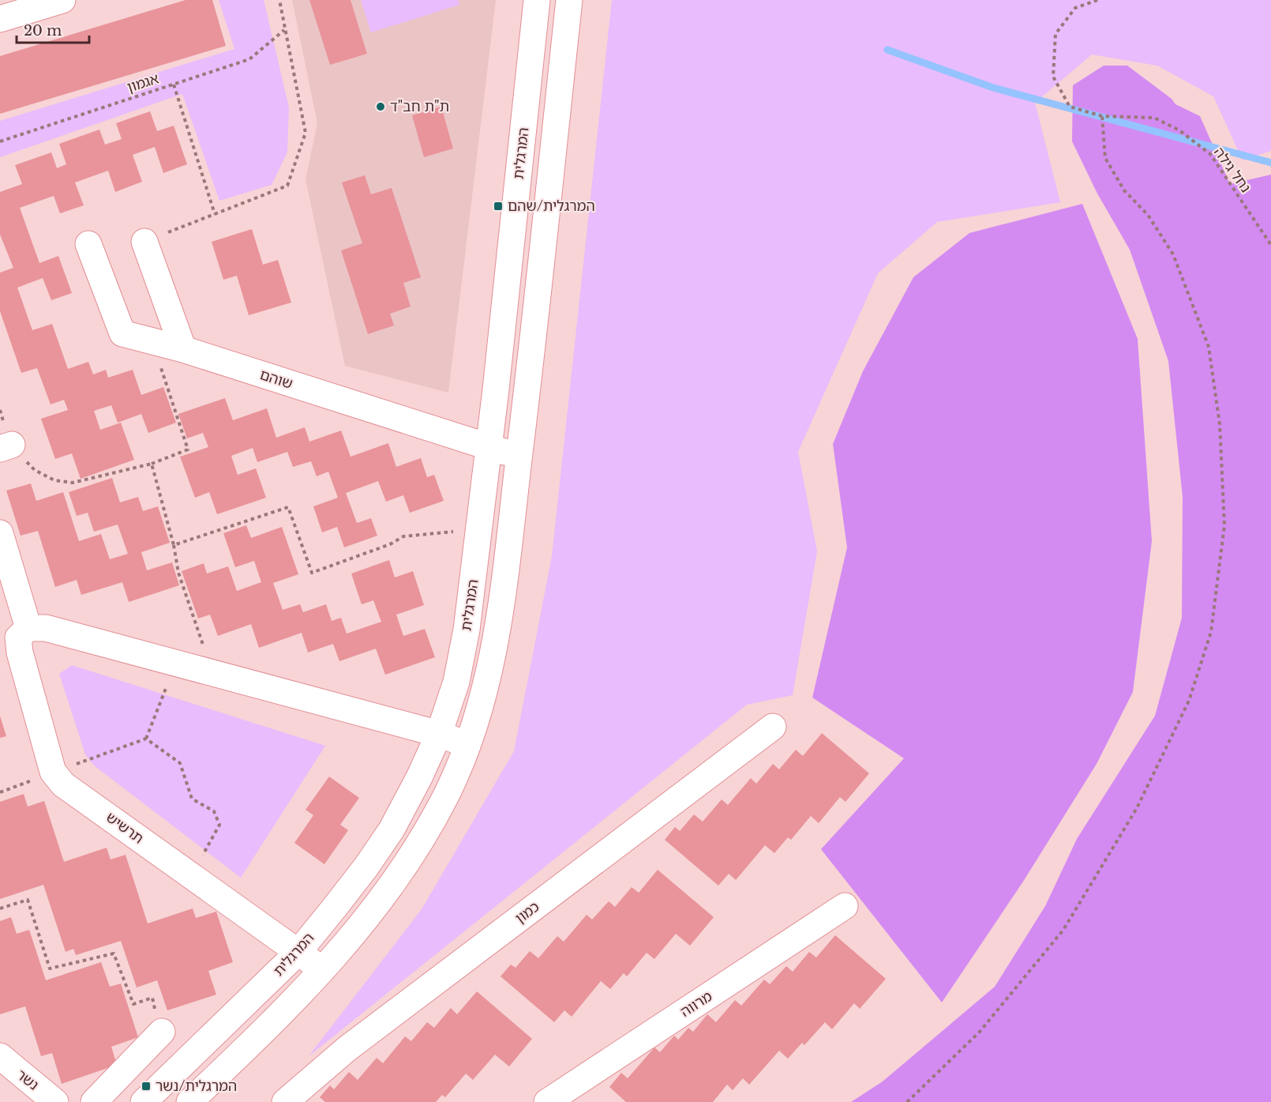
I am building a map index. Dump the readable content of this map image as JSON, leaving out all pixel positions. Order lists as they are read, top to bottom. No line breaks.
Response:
{"streets":{"street":["המרגלית","שוהם","תרשיש","כמון","מרווה","נשר"],"path":["אגמון","נחל גילה"]},"crossings":[["המרגלית","שוהם"],["המרגלית","תרשיש"]],"places":{"other":["ת\"ת חב\"ד"],"transit":["המרגלית/שהם","המרגלית/נשר"]},"scale_bar":"20 m"}
